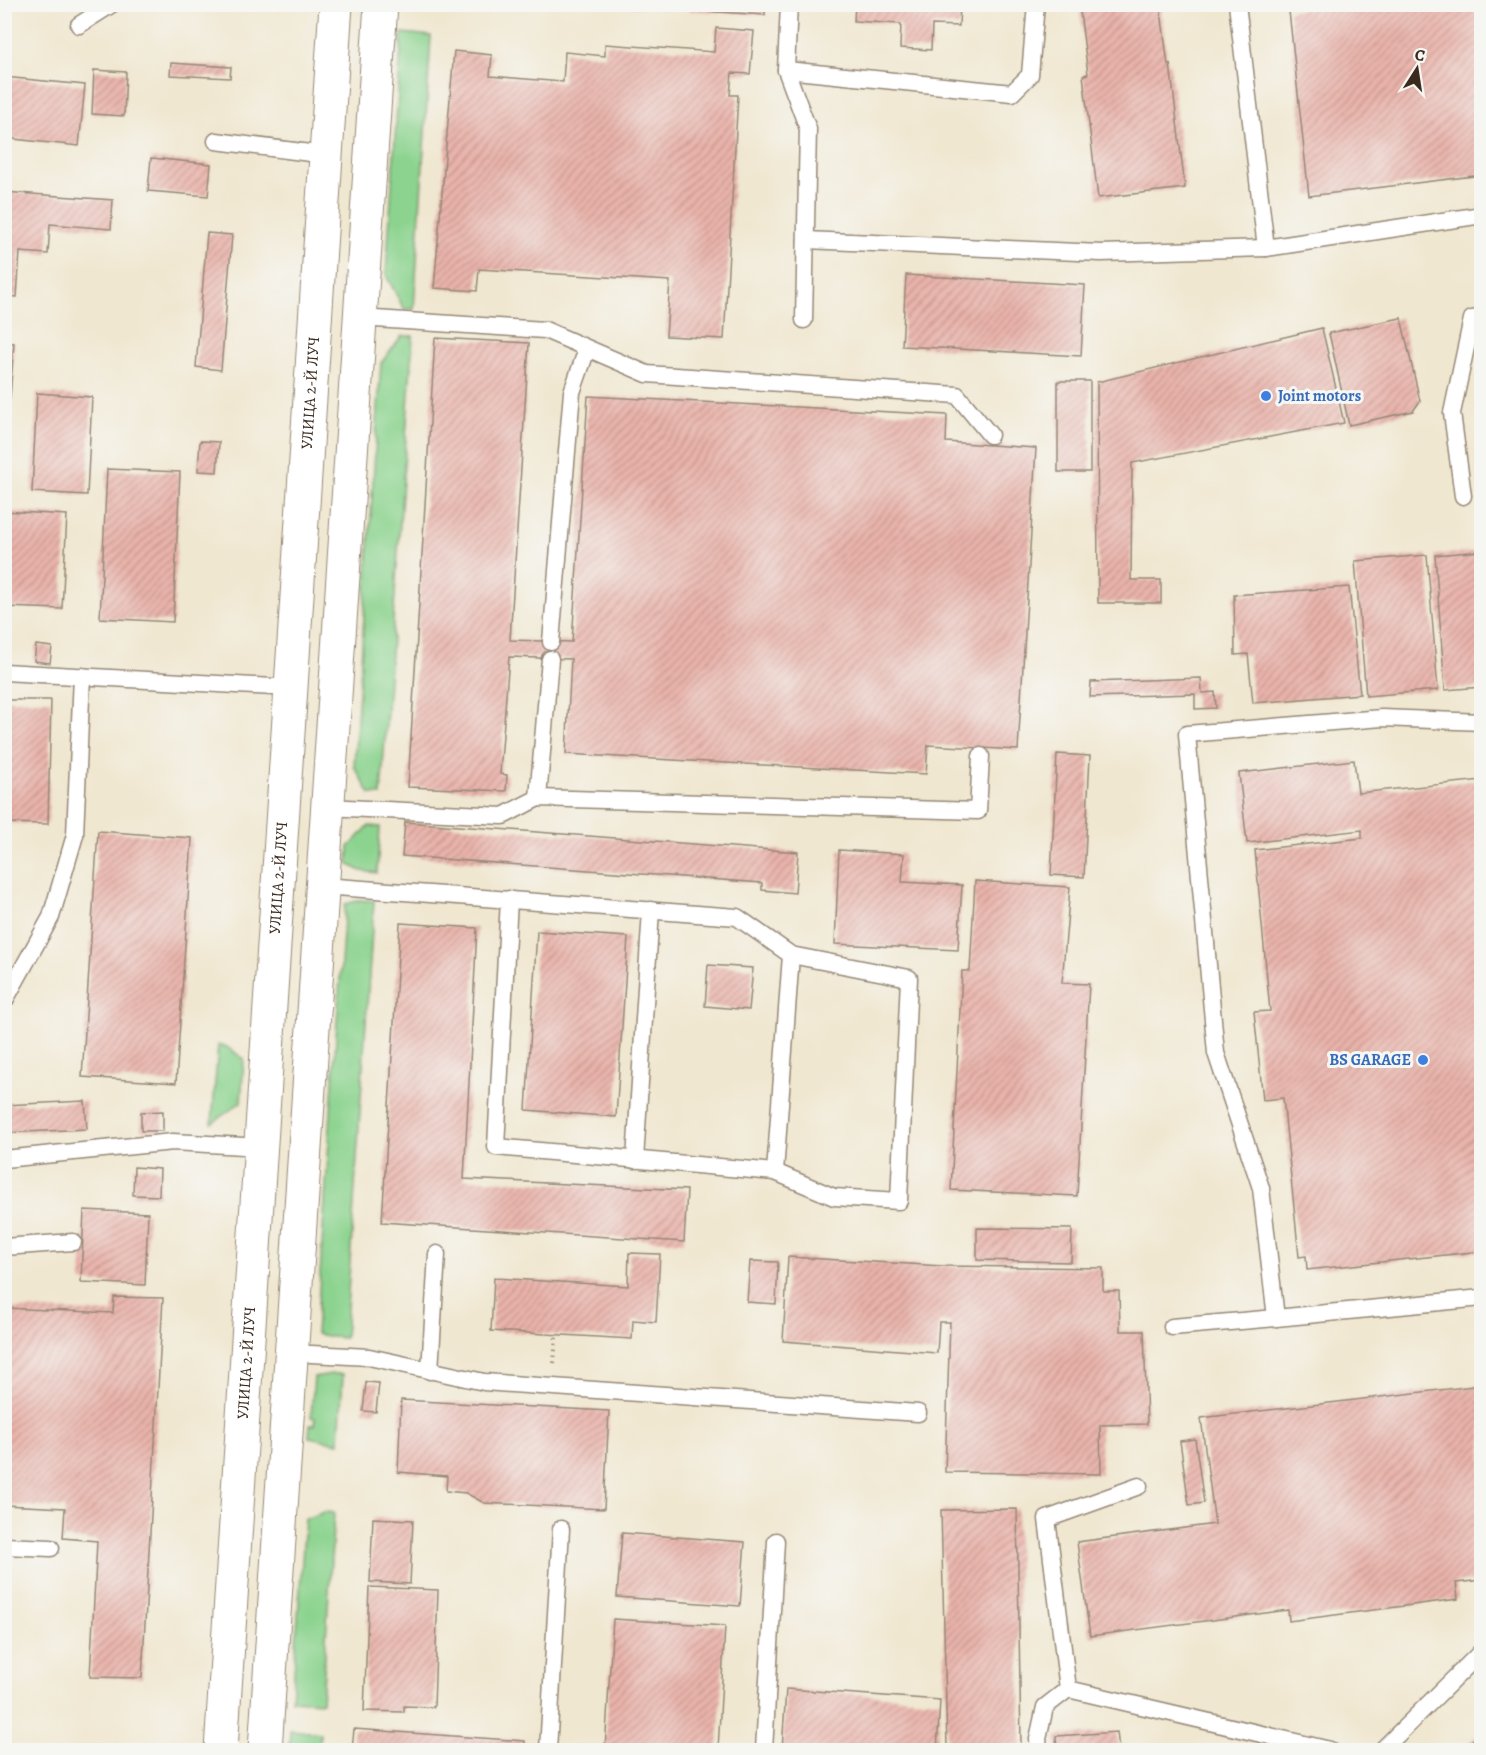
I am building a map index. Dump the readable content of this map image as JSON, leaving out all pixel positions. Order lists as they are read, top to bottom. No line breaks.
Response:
{"streets":{"main road":["УЛИЦА 2-Й ЛУЧ"]},"places":["Joint motors","BS GARAGE"],"north":"top"}
